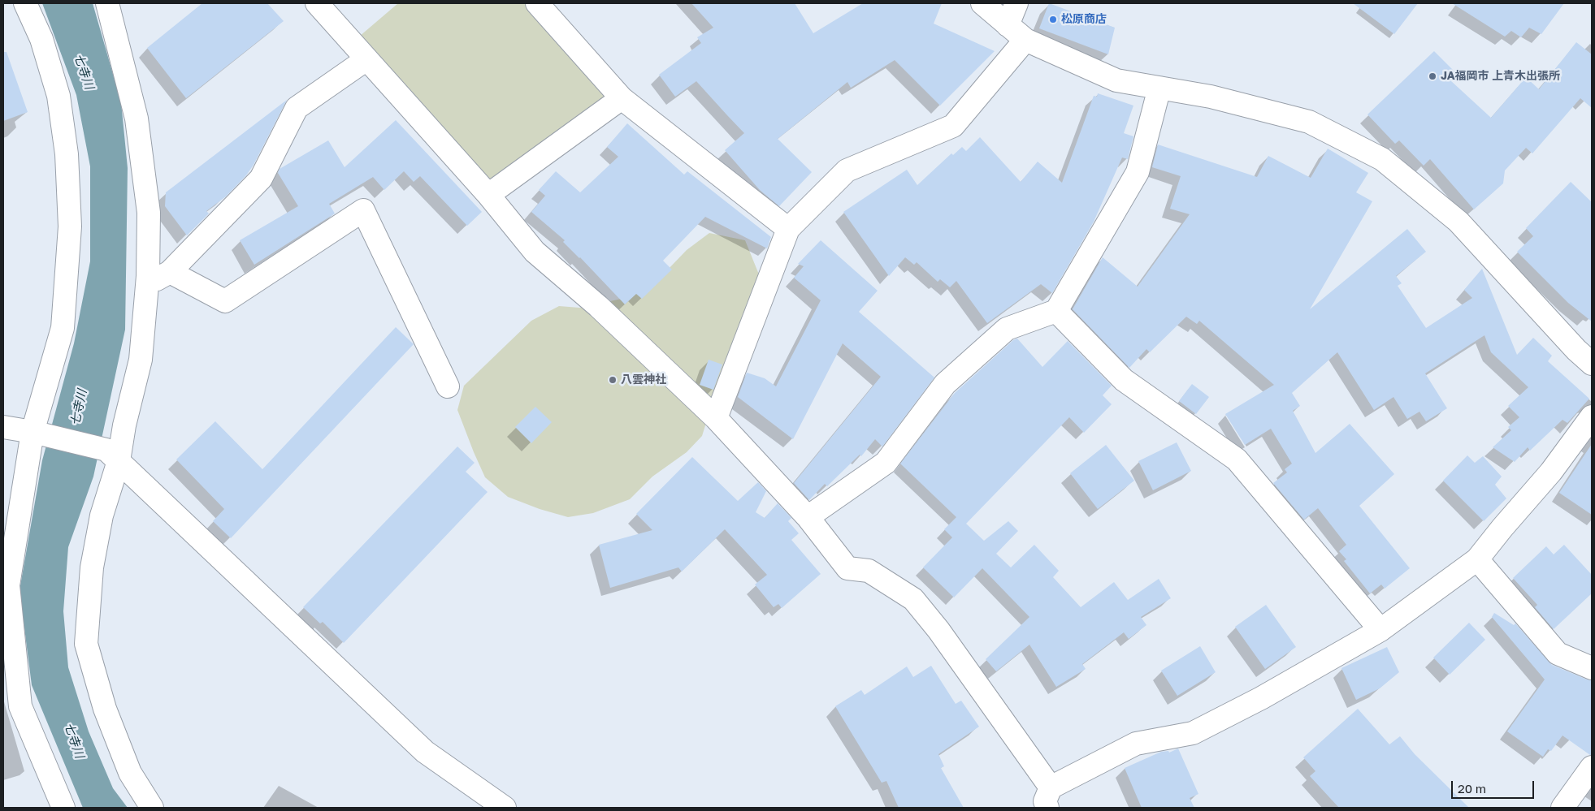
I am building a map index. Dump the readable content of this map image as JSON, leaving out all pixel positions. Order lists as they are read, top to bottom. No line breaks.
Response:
{"water":["七寺川"],"places":["松原商店","JA福岡市 上青木出張所","八雲神社"],"scale_bar":"20 m"}
